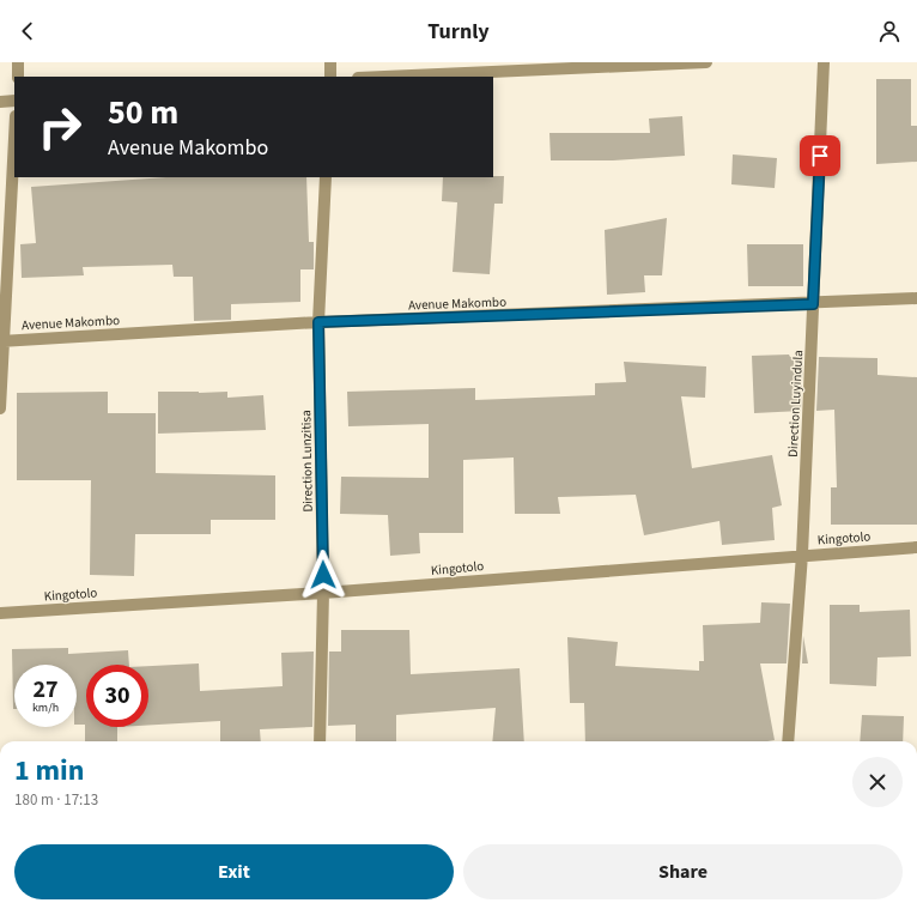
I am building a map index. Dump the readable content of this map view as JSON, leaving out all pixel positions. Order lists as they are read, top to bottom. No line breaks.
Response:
{"streets":{"street":["Avenue Makombo","Direction Luyindula","Direction Lunzitisa","Kingotolo"]},"crossings":[["Avenue Makombo","Direction Luyindula"],["Avenue Makombo","Direction Lunzitisa"],["Direction Luyindula","Kingotolo"],["Direction Lunzitisa","Kingotolo"]],"page":{"header":"Turnly","turn":["50 m","Avenue Makombo"],"speed":"27 km/h","limit":"30","heading":["1 min","180 m · 17:13"],"buttons":["Exit","Share"]}}
